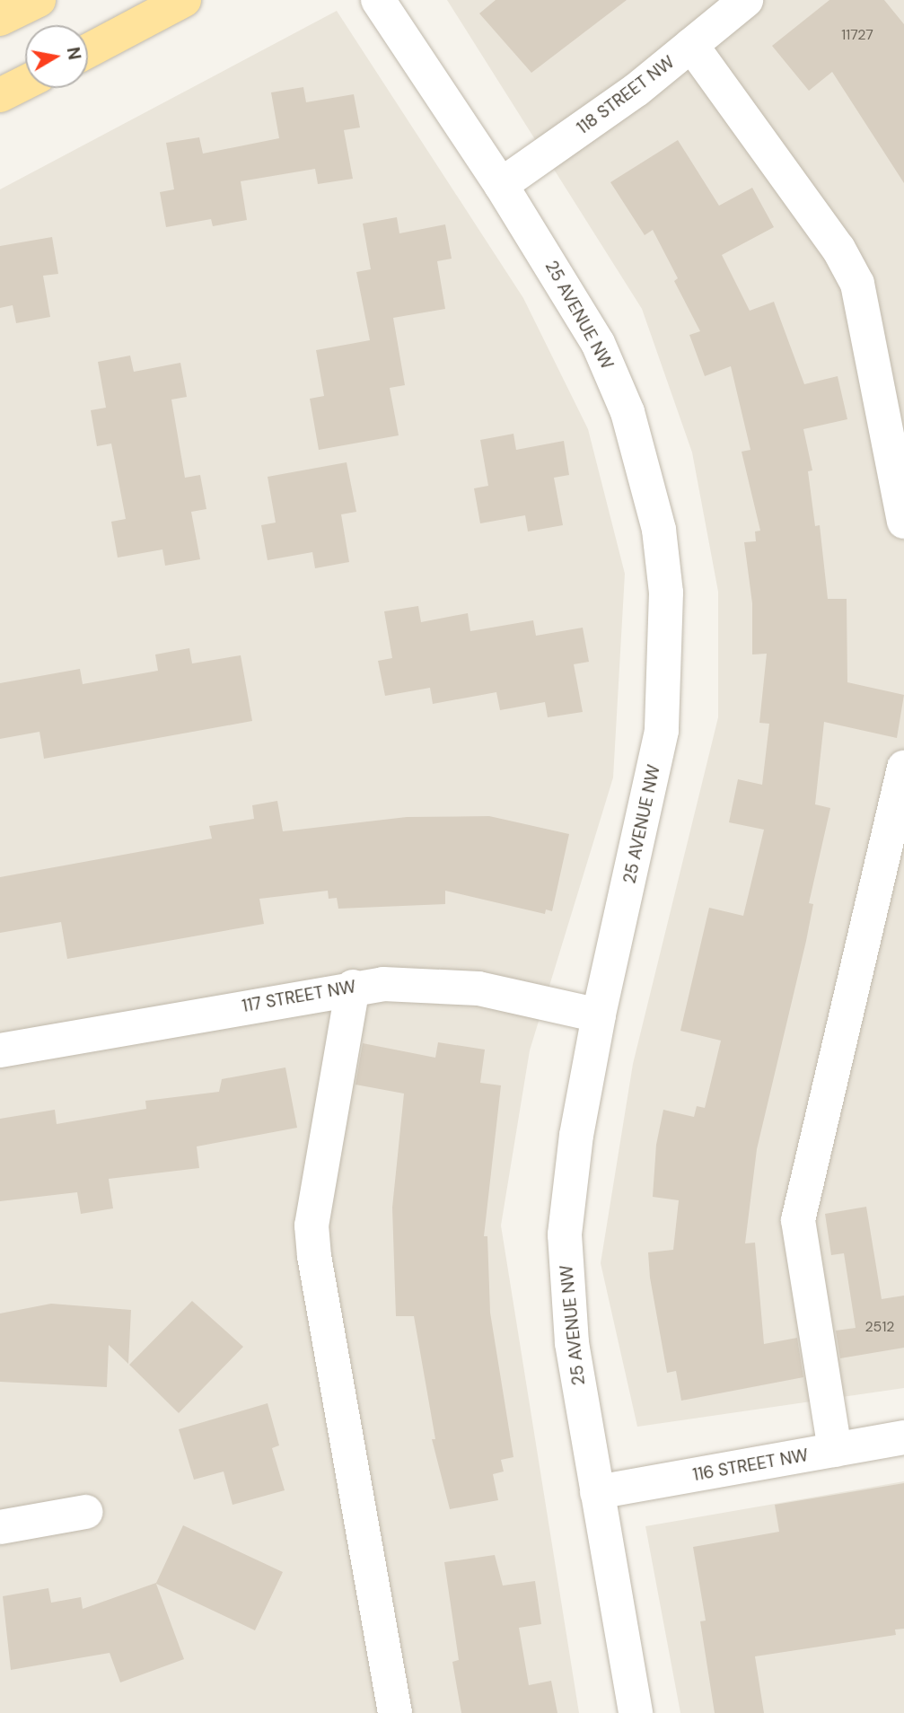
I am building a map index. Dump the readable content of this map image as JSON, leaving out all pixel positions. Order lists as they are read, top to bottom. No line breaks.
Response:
{"streets":{"street":["118 STREET NW","25 AVENUE NW","117 STREET NW","116 STREET NW"]},"crossings":[["118 STREET NW","25 AVENUE NW"],["25 AVENUE NW","117 STREET NW"],["25 AVENUE NW","116 STREET NW"]],"house_numbers":["11727","2512"],"north":"right"}
